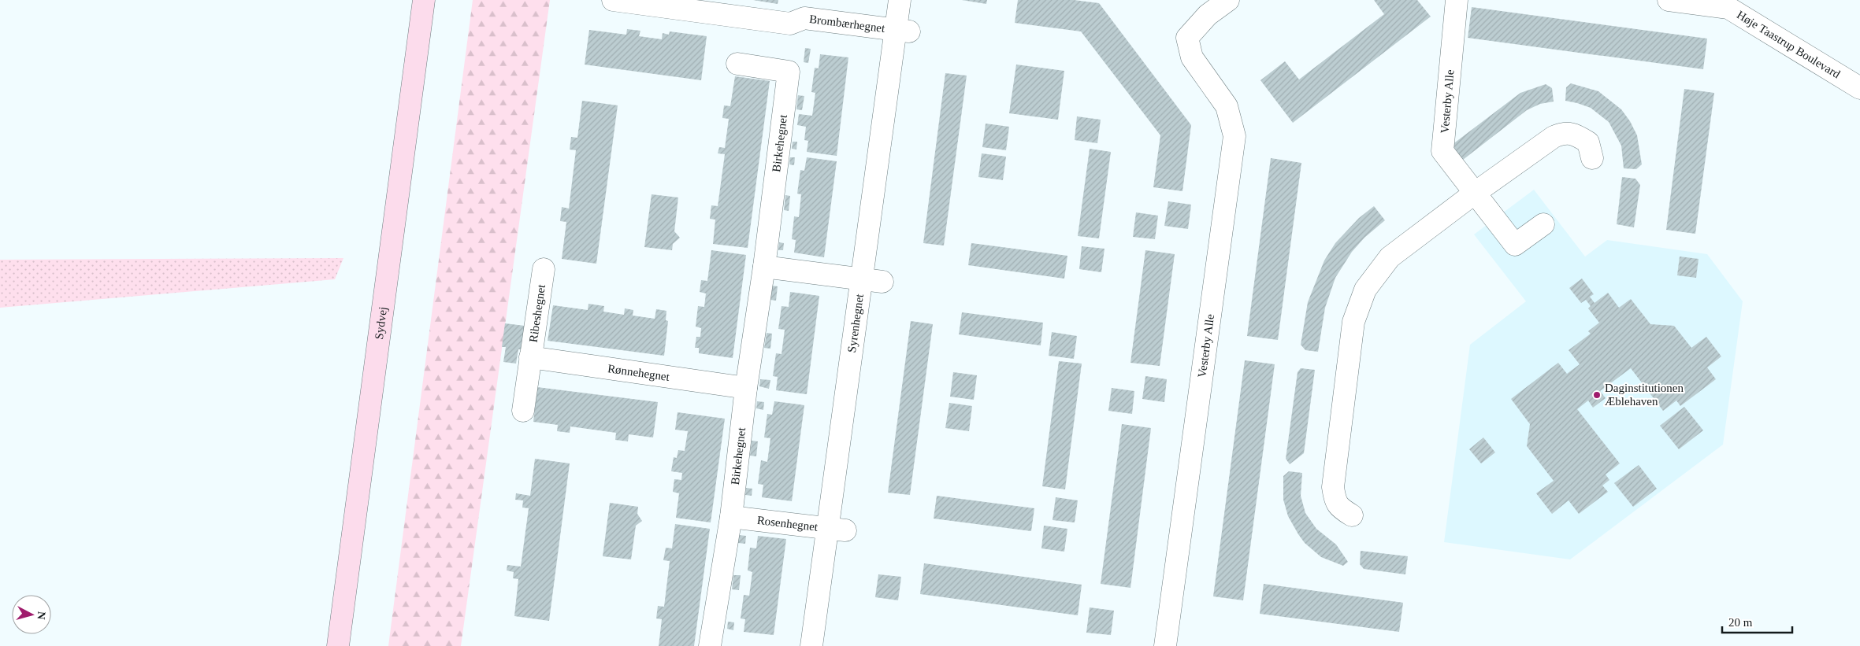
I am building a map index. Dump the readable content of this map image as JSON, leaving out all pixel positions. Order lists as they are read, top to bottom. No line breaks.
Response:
{"streets":{"main road":["Sydvej"],"street":["Brombærhegnet","Høje Taastrup Boulevard","Vesterby Alle","Birkehegnet","Ribeshegnet","Syrenhegnet","Rønnehegnet","Rosenhegnet"]},"crossings":[["Brombærhegnet","Syrenhegnet"],["Birkehegnet","Rønnehegnet"],["Birkehegnet","Rosenhegnet"],["Ribeshegnet","Rønnehegnet"],["Syrenhegnet","Rosenhegnet"]],"places":["Daginstitutionen Æblehaven"],"scale_bar":"20 m","north":"right"}
